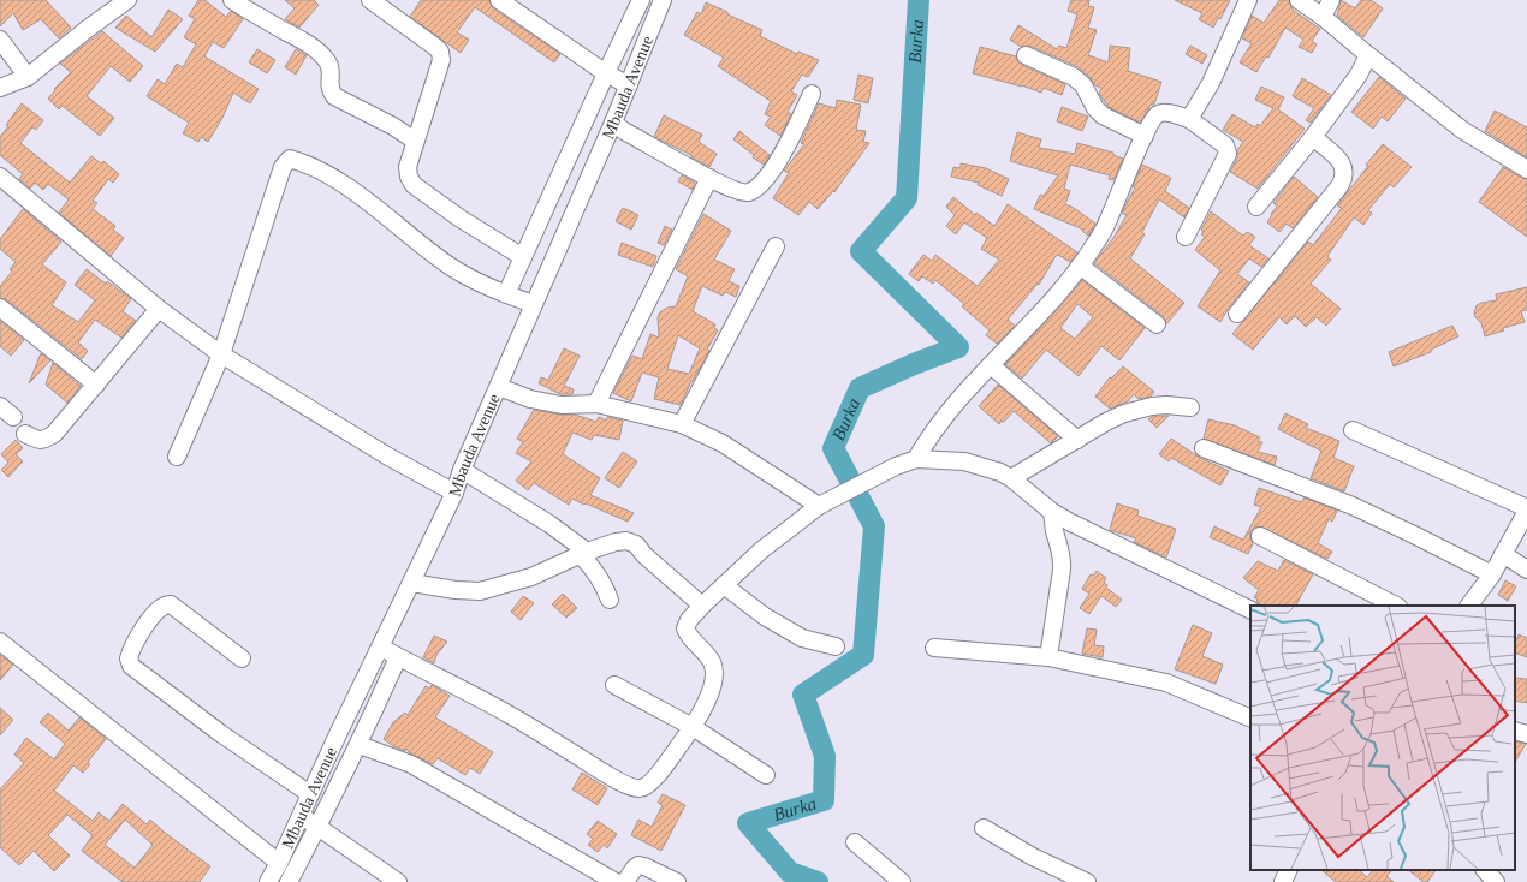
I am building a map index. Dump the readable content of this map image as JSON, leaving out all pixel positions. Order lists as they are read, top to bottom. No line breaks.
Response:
{"streets":{"street":["Mbauda Avenue"]},"water":["Burka"]}
